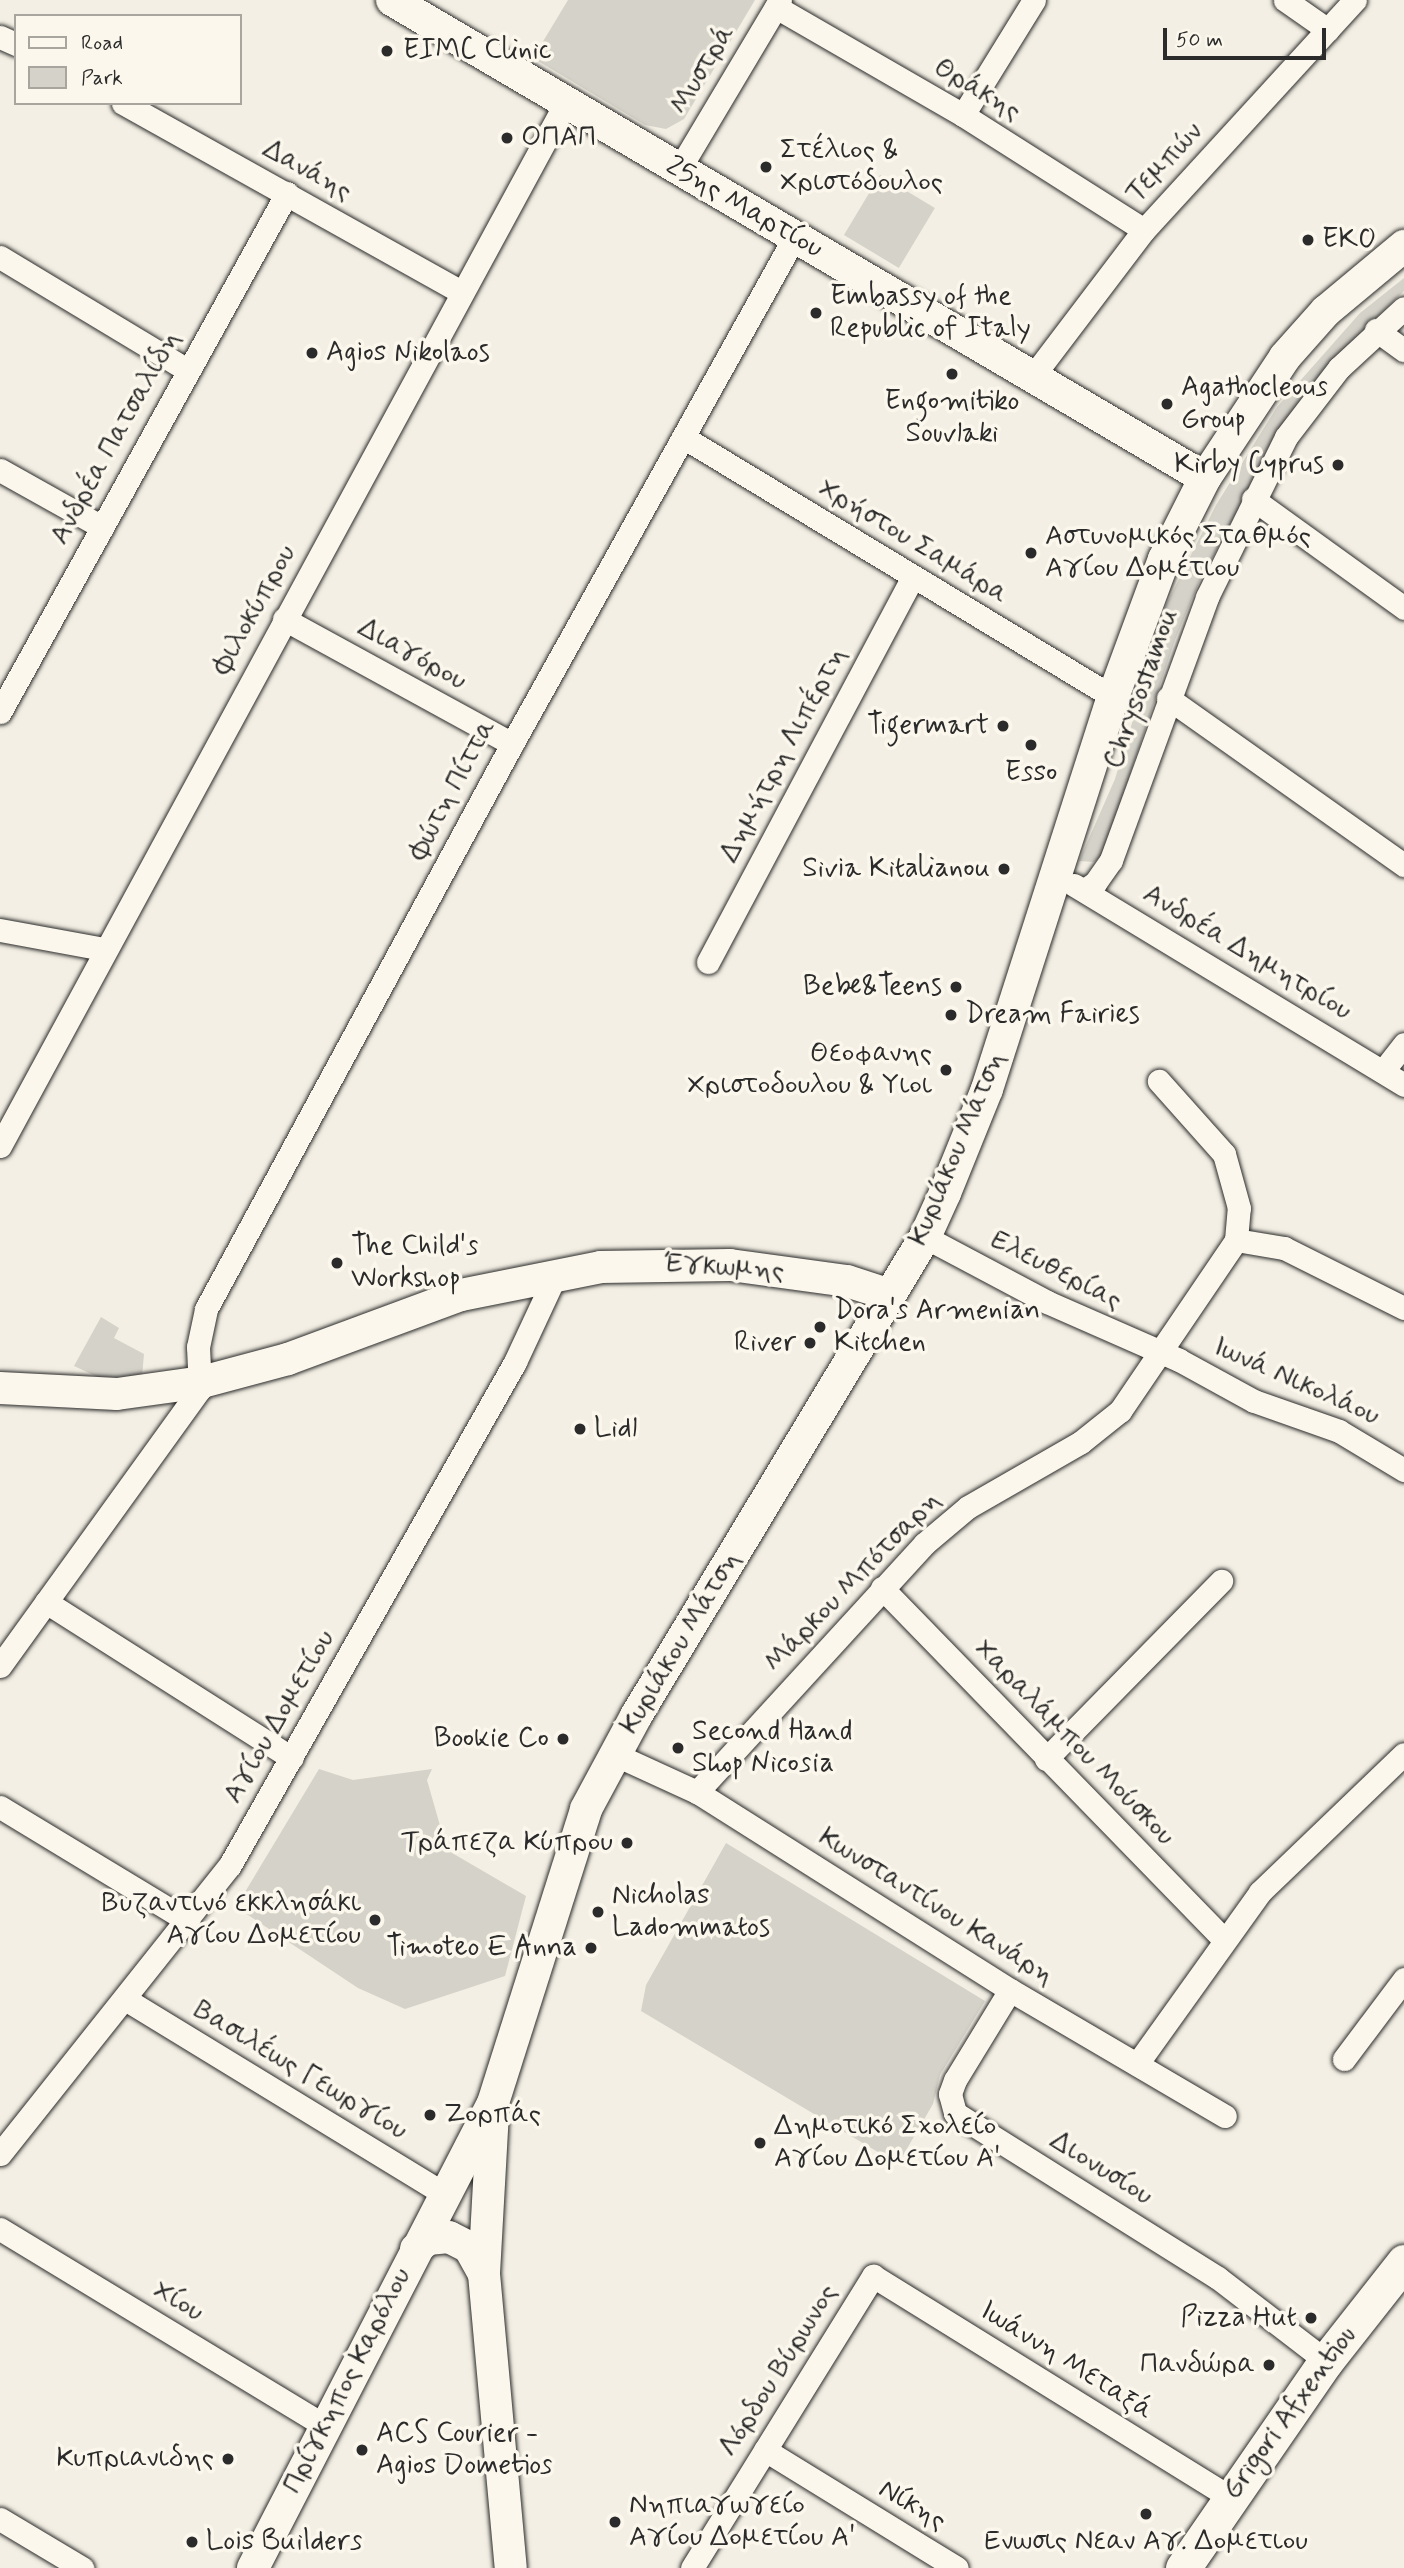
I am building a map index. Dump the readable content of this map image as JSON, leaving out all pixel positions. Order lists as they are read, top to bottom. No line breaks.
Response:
{"streets":{"main road":["25ης Μαρτίου","Κυριάκου Μάτση","Έγκωμης","Πρίγκηπος Καρόλου","Grigori Afxentiou"],"street":["Μυστρά","Θράκης","Τεμπών","Δανάης","Ανδρέα Πατσαλίδη","Χρήστου Σαμάρα","Φιλοκύπρου","Διαγόρου","Chrysostamou","Δημήτρη Λιπέρτη","Φώτη Πίττα","Ανδρέα Δημητρίου","Ελευθερίας","Ιωνά Νικολάου","Μάρκου Μπότσαρη","Αγίου Δομετίου","Χαραλάμπου Μούσκου","Κωνσταντίνου Κανάρη","Βασιλέως Γεωργίου","Διονυσίου","Χίου","Ιωάννη Μεταξά","Λόρδου Βύρωνος","Νίκης"]},"crossings":[["Μυστρά","Θράκης"],["Μυστρά","25ης Μαρτίου"],["Θράκης","Τεμπών"],["Τεμπών","25ης Μαρτίου"],["Δανάης","Ανδρέα Πατσαλίδη"],["Δανάης","Φιλοκύπρου"],["25ης Μαρτίου","Φιλοκύπρου"],["25ης Μαρτίου","Φώτη Πίττα"],["25ης Μαρτίου","Κυριάκου Μάτση"],["Χρήστου Σαμάρα","Δημήτρη Λιπέρτη"],["Χρήστου Σαμάρα","Φώτη Πίττα"],["Χρήστου Σαμάρα","Κυριάκου Μάτση"],["Φιλοκύπρου","Διαγόρου"],["Διαγόρου","Φώτη Πίττα"],["Chrysostamou","Ανδρέα Δημητρίου"],["Φώτη Πίττα","Έγκωμης"],["Ανδρέα Δημητρίου","Κυριάκου Μάτση"],["Κυριάκου Μάτση","Έγκωμης"],["Κυριάκου Μάτση","Ελευθερίας"],["Κυριάκου Μάτση","Κωνσταντίνου Κανάρη"],["Κυριάκου Μάτση","Βασιλέως Γεωργίου"],["Κυριάκου Μάτση","Πρίγκηπος Καρόλου"],["Έγκωμης","Αγίου Δομετίου"],["Ελευθερίας","Ιωνά Νικολάου"],["Ελευθερίας","Μάρκου Μπότσαρη"],["Ιωνά Νικολάου","Μάρκου Μπότσαρη"],["Μάρκου Μπότσαρη","Χαραλάμπου Μούσκου"],["Μάρκου Μπότσαρη","Κωνσταντίνου Κανάρη"],["Αγίου Δομετίου","Βασιλέως Γεωργίου"],["Κωνσταντίνου Κανάρη","Διονυσίου"],["Βασιλέως Γεωργίου","Πρίγκηπος Καρόλου"],["Διονυσίου","Grigori Afxentiou"],["Χίου","Πρίγκηπος Καρόλου"],["Ιωάννη Μεταξά","Λόρδου Βύρωνος"],["Ιωάννη Μεταξά","Grigori Afxentiou"],["Λόρδου Βύρωνος","Νίκης"]],"places":["EIMC Clinic","ΟΠΑΠ","Στέλιος & Χριστόδουλος","EKO","Embassy of the Republic of Italy","Agios Nikolaos","Engomitiko Souvlaki","Agathocleous Group","Kirby Cyprus","Αστυνομικός Σταθμός Αγίου Δομέτιου","Tigermart","Esso","Sivia Kitalianou","Bebe&Teens","Dream Fairies","Θεοφανης Χριστοδουλου & Υιοι","The Child's Workshop","Dora's Armenian Kitchen","River","Lidl","Bookie Co","Second Hand Shop Nicosia","Τράπεζα Κύπρου","Nicholas Ladommatos","Βυζαντινό εκκλησάκι Αγίου Δομετίου","Timoteo E Anna","Ζορπάς","Δημοτικό Σχολείο Αγίου Δομετίου Αʹ","Pizza Hut","Πανδώρα","ACS Courier - Agios Dometios","Κυπριανιδης","Ενωσις Νεαν Αγ. Δομετιου","Νηπιαγωγείο Αγίου Δομετίου Αʹ","Lois Builders"],"legend":["Road","Park"],"scale_bar":"50 m"}
